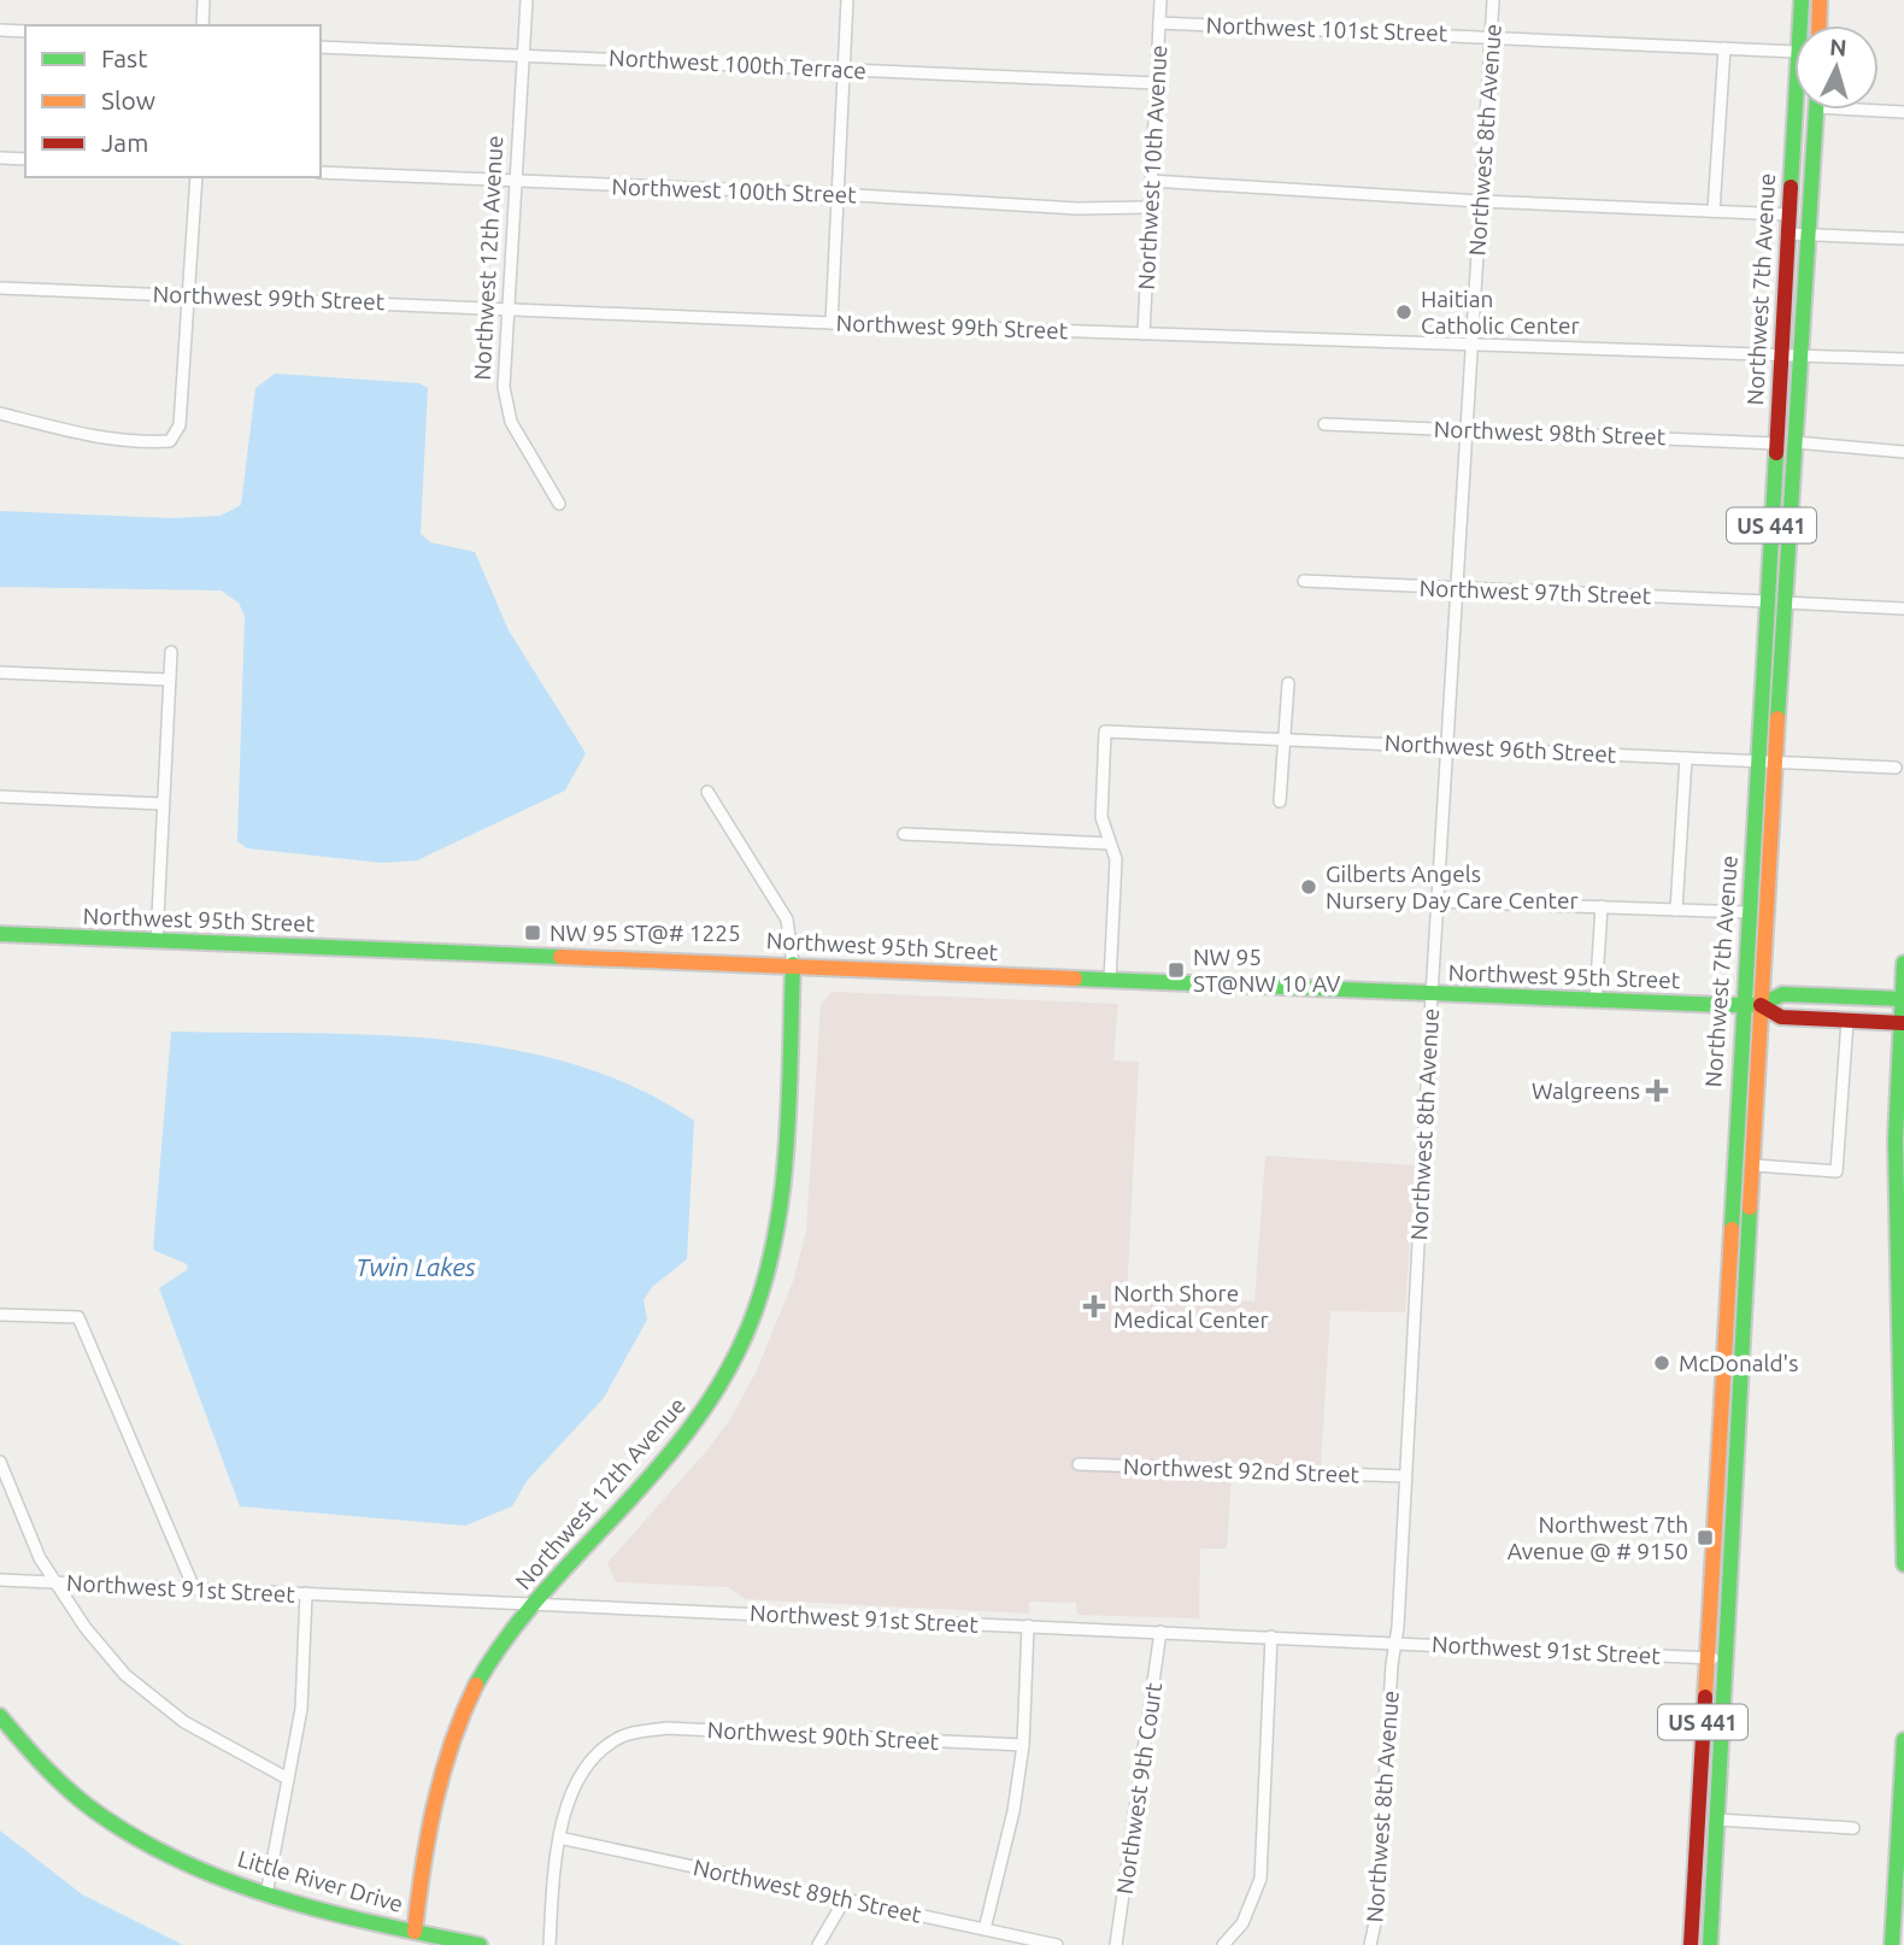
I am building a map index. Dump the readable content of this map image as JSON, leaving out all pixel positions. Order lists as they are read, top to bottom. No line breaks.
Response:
{"streets":{"main road":["Northwest 12th Avenue","Northwest 7th Avenue","US 441","Northwest 95th Street","Little River Drive"],"street":["Northwest 101st Street","Northwest 100th Terrace","Northwest 8th Avenue","Northwest 10th Avenue","Northwest 100th Street","Northwest 99th Street","Northwest 98th Street","Northwest 97th Street","Northwest 96th Street","Northwest 92nd Street","Northwest 91st Street","Northwest 90th Street","Northwest 9th Court","Northwest 89th Street"]},"crossings":[["Northwest 101st Street","Northwest 8th Avenue"],["Northwest 101st Street","Northwest 10th Avenue"],["Northwest 100th Terrace","Northwest 10th Avenue"],["Northwest 100th Terrace","Northwest 12th Avenue"],["Northwest 8th Avenue","Northwest 99th Street"],["Northwest 8th Avenue","Northwest 98th Street"],["Northwest 8th Avenue","Northwest 97th Street"],["Northwest 8th Avenue","Northwest 96th Street"],["Northwest 8th Avenue","Northwest 95th Street"],["Northwest 8th Avenue","Northwest 92nd Street"],["Northwest 8th Avenue","Northwest 91st Street"],["Northwest 10th Avenue","Northwest 100th Street"],["Northwest 10th Avenue","Northwest 99th Street"],["Northwest 100th Street","Northwest 12th Avenue"],["Northwest 12th Avenue","Northwest 99th Street"],["Northwest 12th Avenue","Northwest 95th Street"],["Northwest 12th Avenue","Northwest 91st Street"],["Northwest 12th Avenue","Little River Drive"],["Northwest 7th Avenue","Northwest 99th Street"],["Northwest 7th Avenue","Northwest 98th Street"],["Northwest 7th Avenue","Northwest 97th Street"],["Northwest 7th Avenue","Northwest 96th Street"],["Northwest 7th Avenue","Northwest 95th Street"],["Northwest 7th Avenue","Northwest 91st Street"],["Northwest 91st Street","Northwest 9th Court"],["Northwest 90th Street","Northwest 89th Street"]],"water":["Twin Lakes"],"places":{"other":["Haitian Catholic Center","Gilberts Angels Nursery Day Care Center","McDonald's"],"transit":["NW 95 ST@# 1225","NW 95 ST@NW 10 AV","Northwest 7th Avenue @ # 9150"],"health":["Walgreens","North Shore Medical Center"]},"legend":["Fast","Slow","Jam"],"north":"top"}
